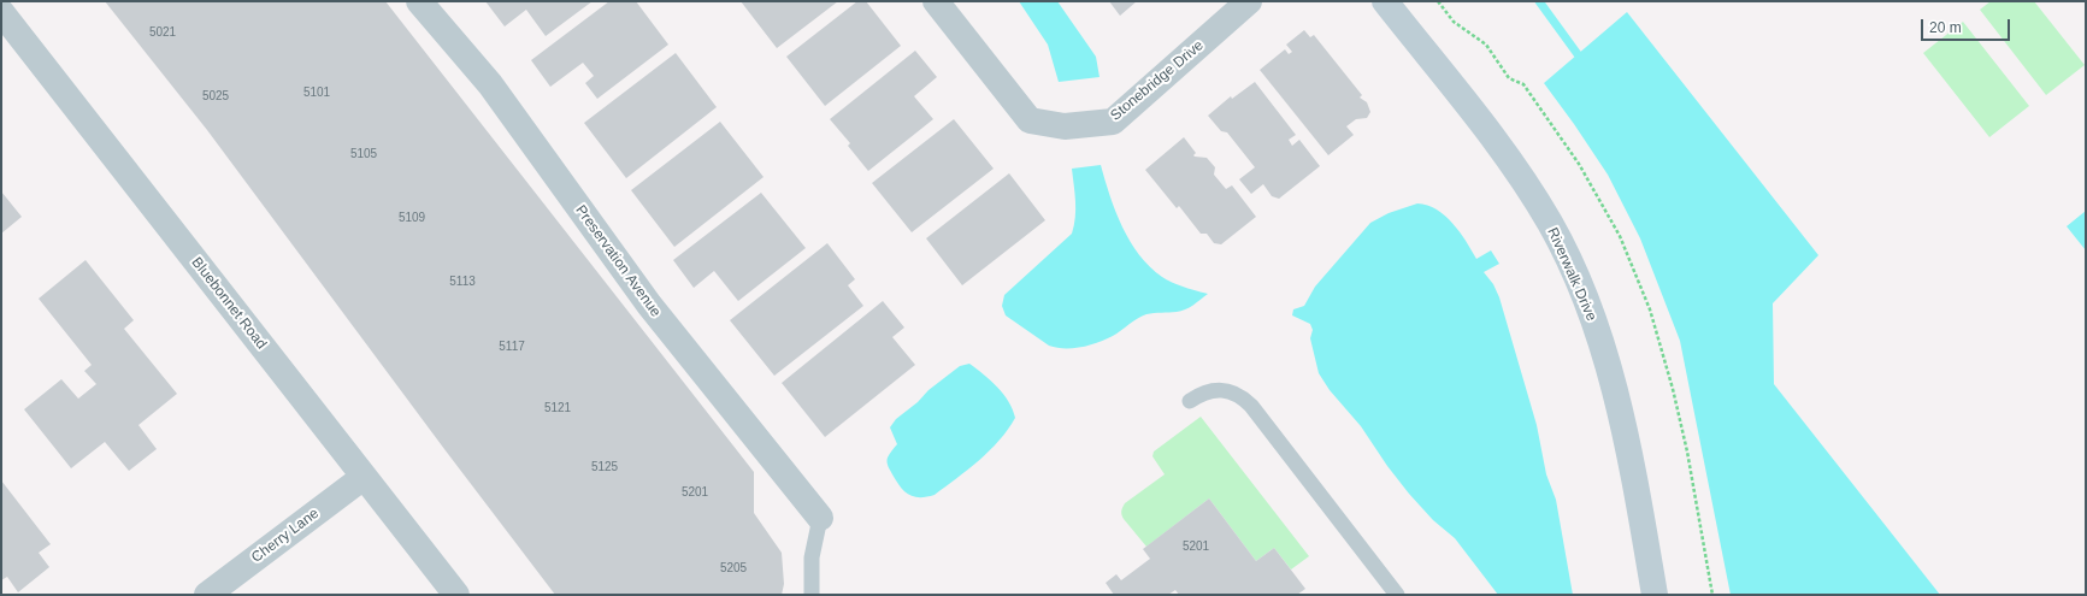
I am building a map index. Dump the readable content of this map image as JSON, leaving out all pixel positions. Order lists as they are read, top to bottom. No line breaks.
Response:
{"streets":{"street":["Stonebridge Drive","Preservation Avenue","Riverwalk Drive","Bluebonnet Road","Cherry Lane"]},"crossings":[["Bluebonnet Road","Cherry Lane"]],"house_numbers":["5021","5101","5025","5105","5109","5113","5117","5121","5125","5201","5201","5205"],"scale_bar":"20 m"}
